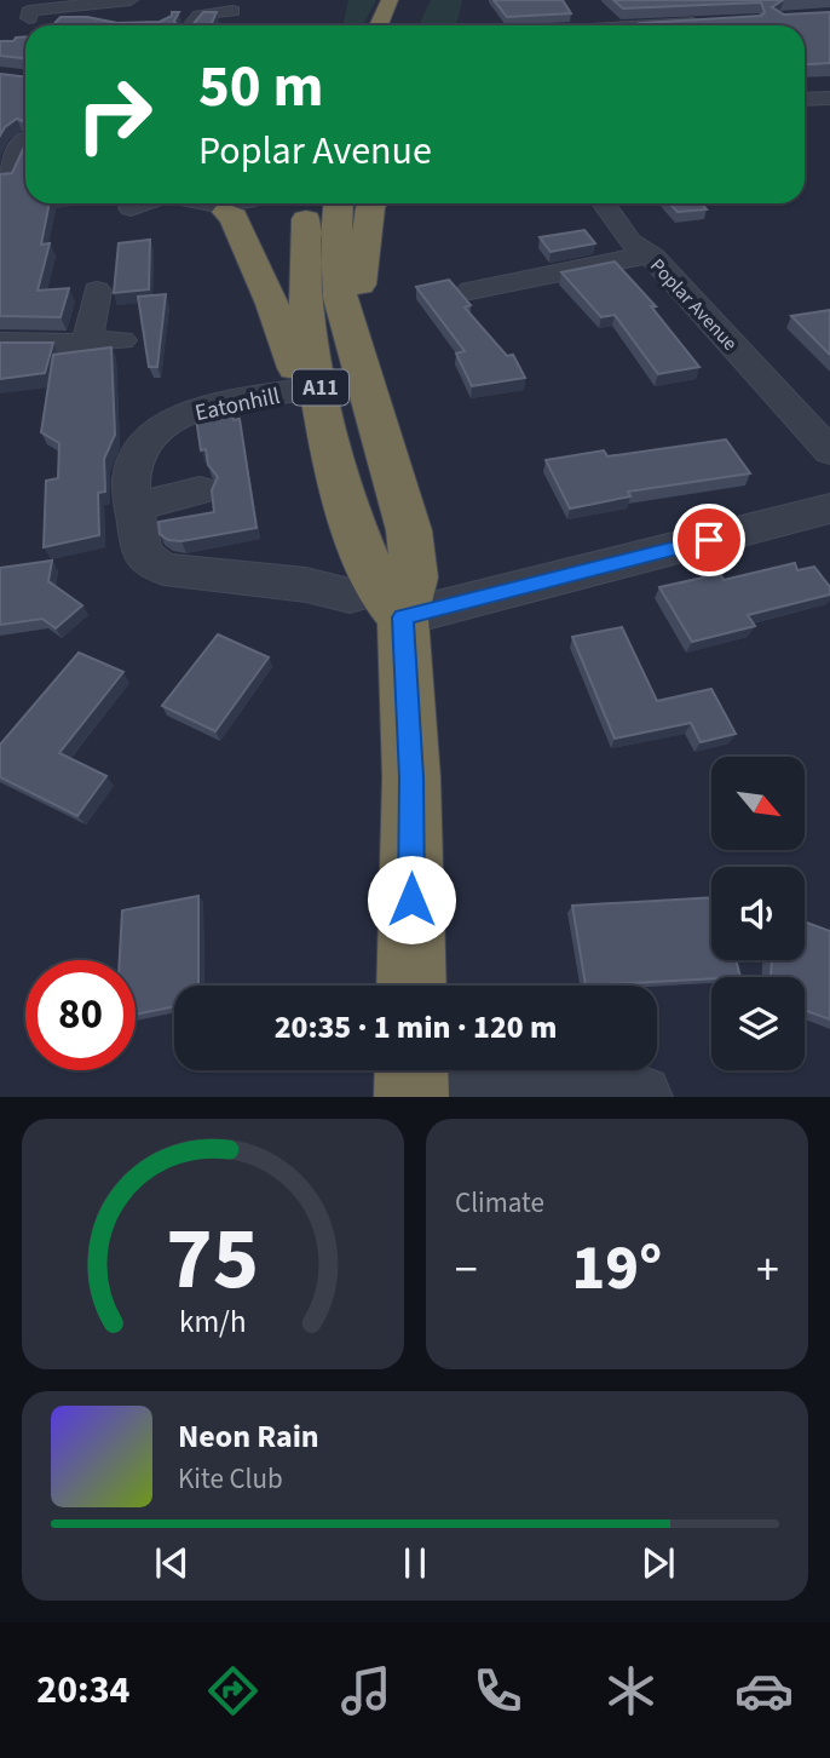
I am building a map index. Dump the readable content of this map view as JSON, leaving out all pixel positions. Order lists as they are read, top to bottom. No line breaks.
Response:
{"streets":{"highway":["A11"],"street":["Poplar Avenue","Eatonhill"]},"crossings":[["A11","Eatonhill"]],"north":"bottom right","page":{"turn":["50 m","Poplar Avenue"],"limit":"80","trip":"20:35 · 1 min · 120 m","tile":"Climate","heat":["−","19°","+"],"song":["Neon Rain","Kite Club"],"tabs":"20:34","gauge":["75","km/h"]}}
